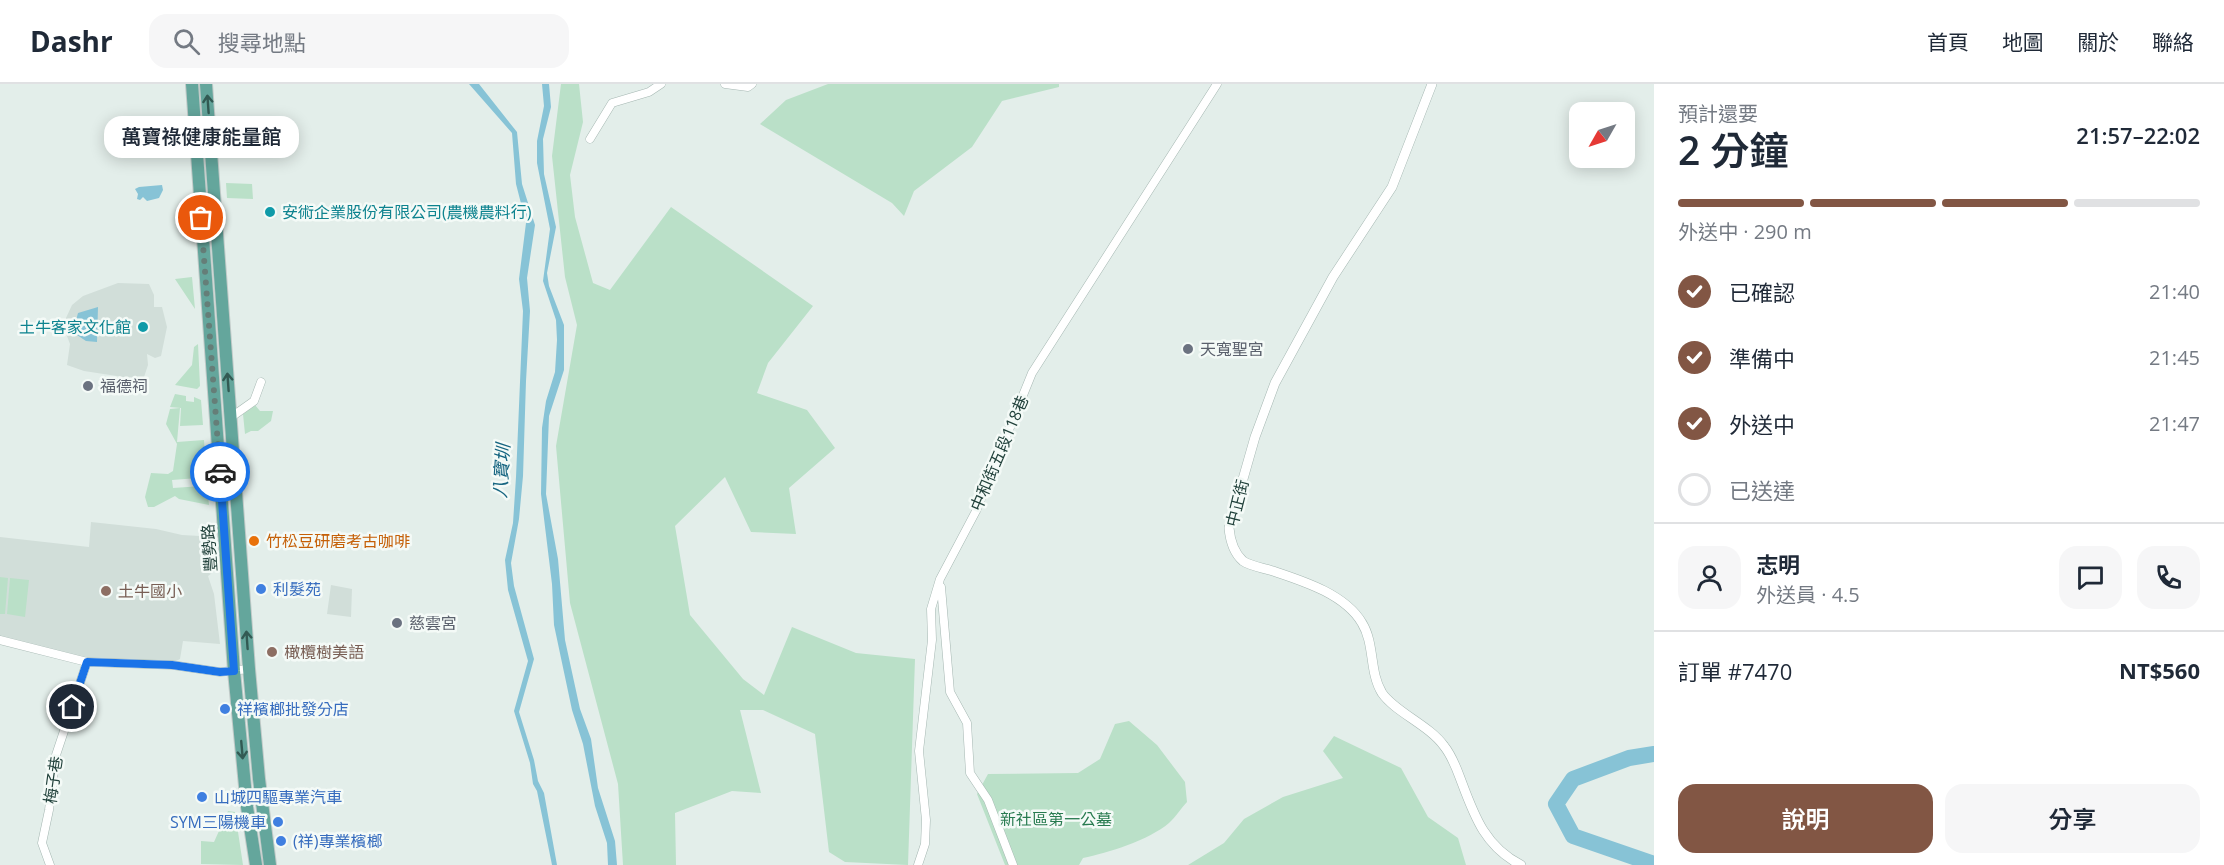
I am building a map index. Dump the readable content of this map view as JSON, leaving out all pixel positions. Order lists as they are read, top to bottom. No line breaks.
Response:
{"streets":{"main road":["豐勢路"],"street":["中和街五段118巷","中正街","梅子巷"]},"water":["八寶圳"],"parks":["新社區第一公墓"],"places":["安術企業股份有限公司(農機農料行)","萬寶祿健康能量館","土牛客家文化館","天寬聖宮","福德祠","竹松豆研磨考古咖啡","利髮苑","土牛國小","慈雲宮","橄欖樹美語","祥檳榔批發分店","山城四驅專業汽車","SYM三陽機車","(祥)專業檳榔"],"north":"bottom left","page":{"header":"Dashr","search":"搜尋地點","nav":["首頁","地圖","關於","聯絡"],"heading":["2 分鐘","預計還要","21:57–22:02"],"panel":["志明","外送員 · 4.5","訂單 #7470","NT$560"],"bubble":"萬寶祿健康能量館","bar":"外送中 · 290 m","list":[["已確認","21:40"],["準備中","21:45"],["外送中","21:47"],"已送達"],"buttons":["說明","分享"]}}
